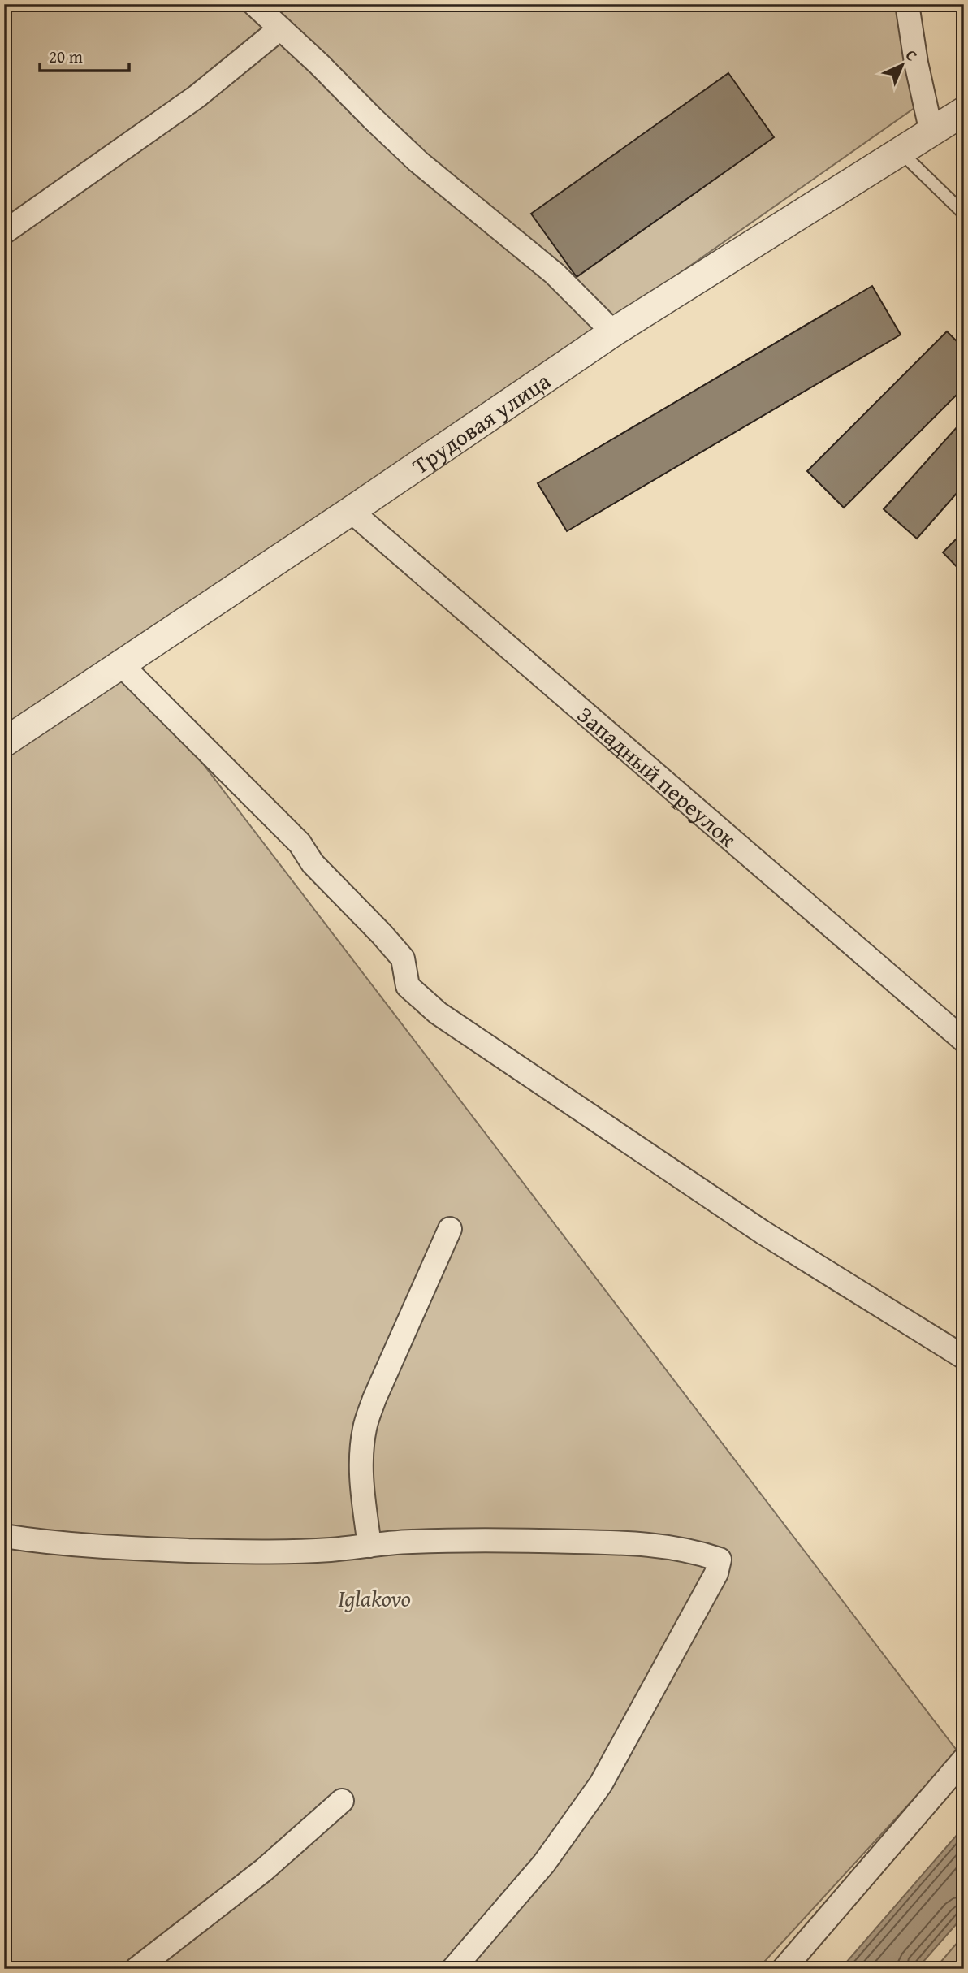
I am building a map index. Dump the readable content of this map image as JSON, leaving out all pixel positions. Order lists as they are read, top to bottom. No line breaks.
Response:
{"streets":{"street":["Трудовая улица","Западный переулок"]},"crossings":[["Трудовая улица","Западный переулок"]],"parks":["Iglakovo"],"scale_bar":"20 m","north":"top right"}
